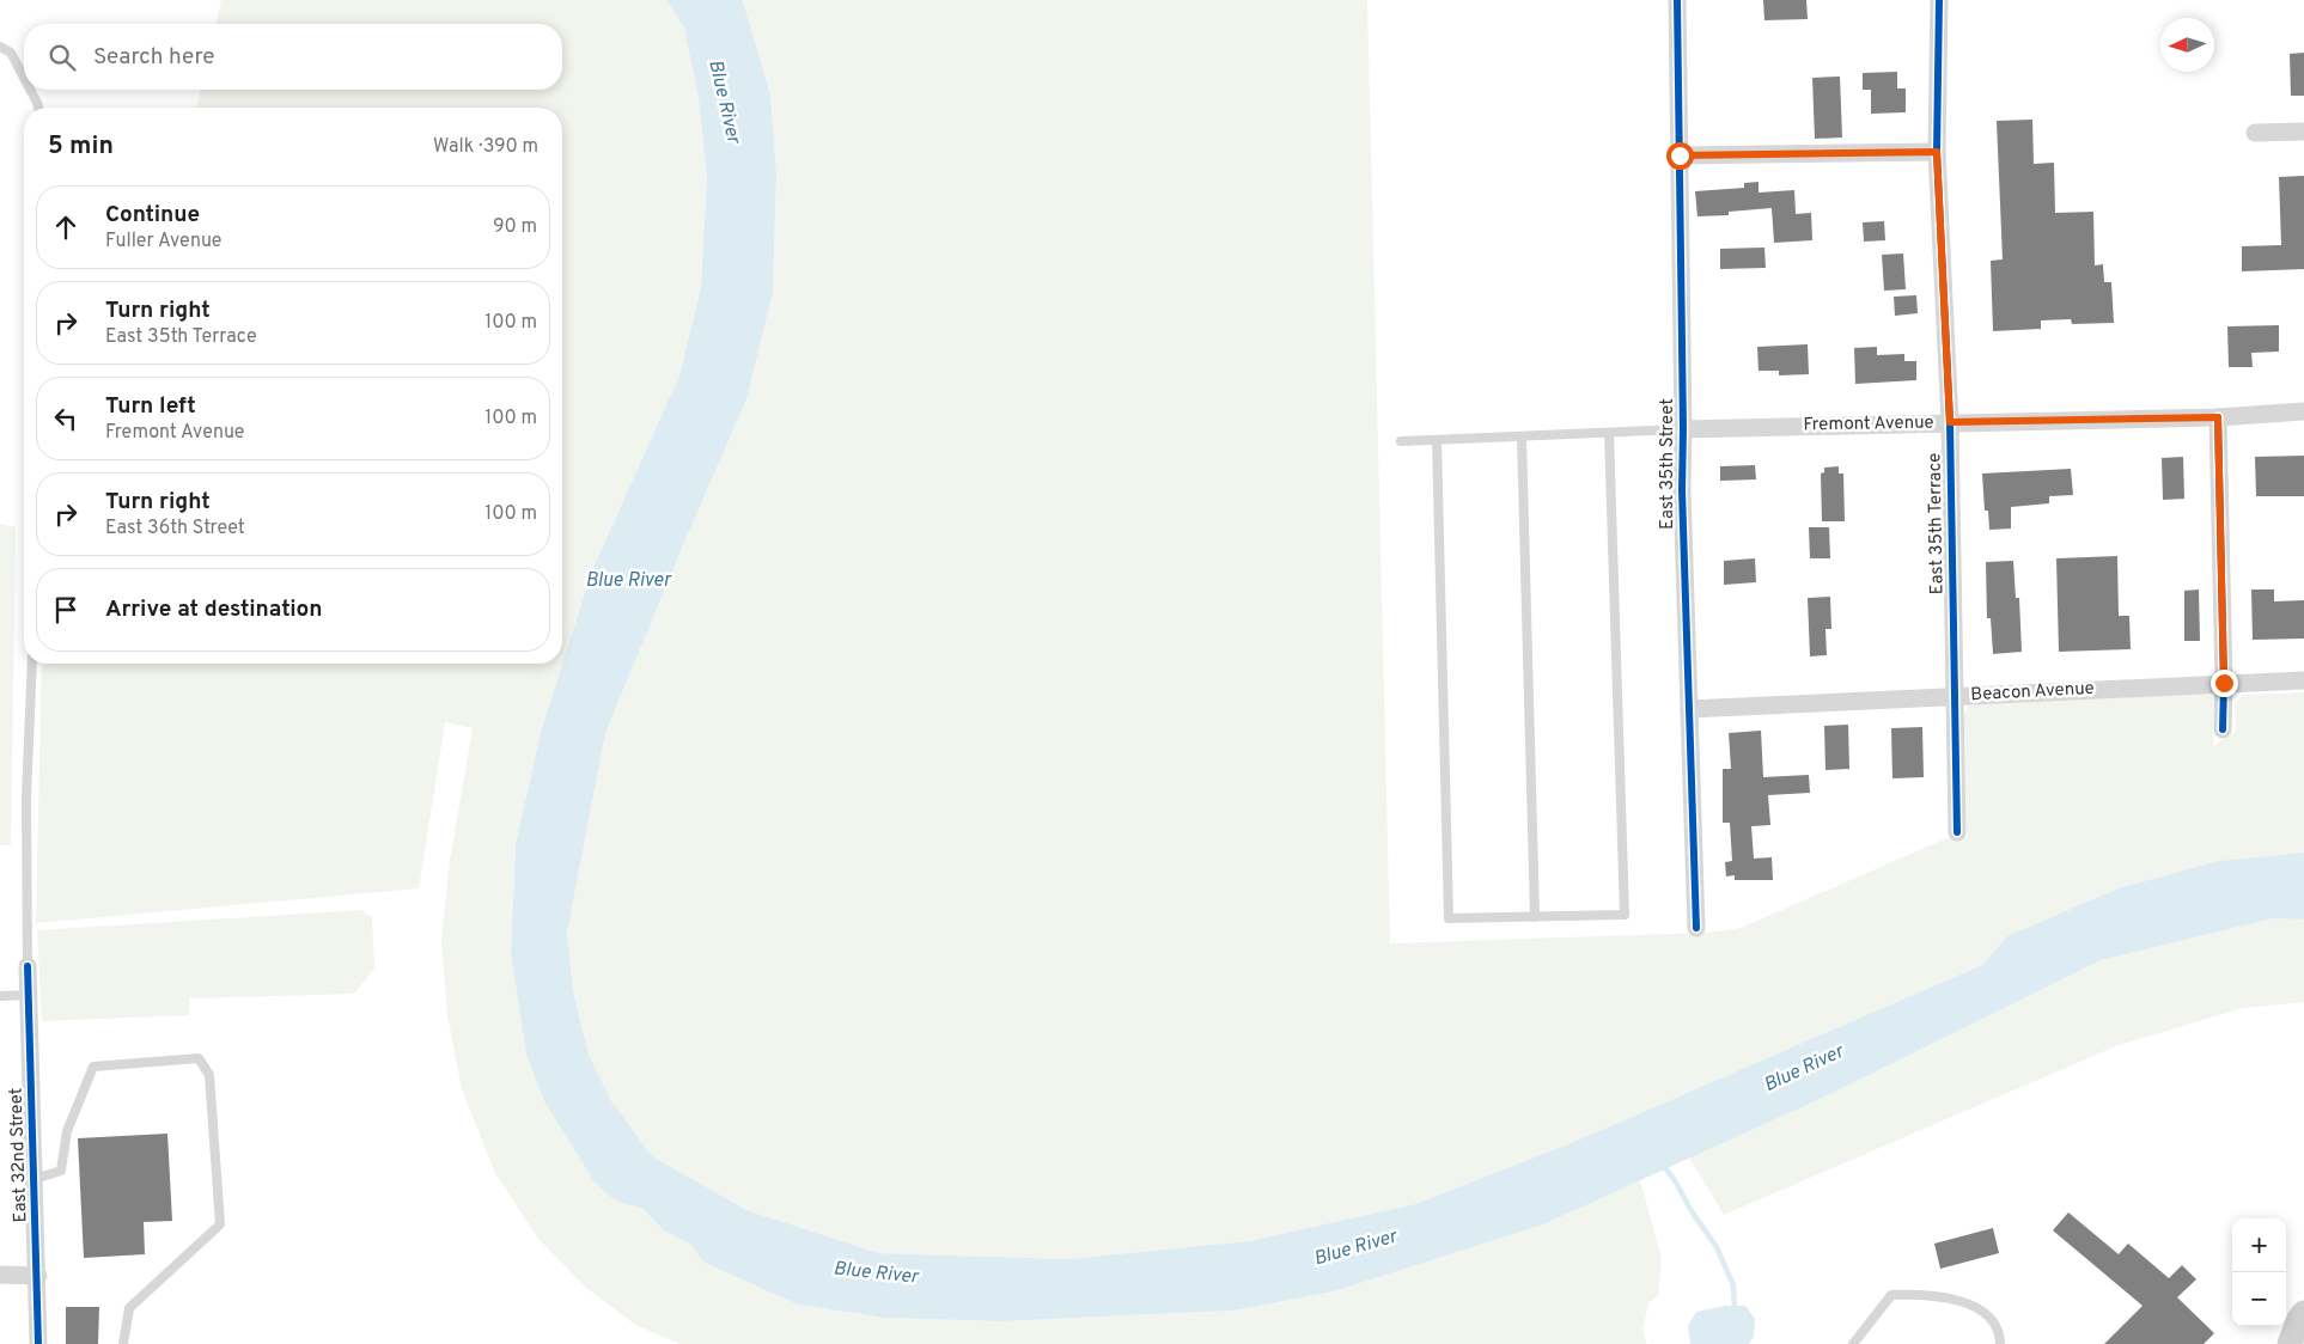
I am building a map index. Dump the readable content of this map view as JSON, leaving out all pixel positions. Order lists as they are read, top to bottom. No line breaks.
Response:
{"streets":{"street":["Fremont Avenue","East 35th Street","East 35th Terrace","Beacon Avenue","East 32nd Street"]},"crossings":[["Fremont Avenue","East 35th Street"],["Fremont Avenue","East 35th Terrace"],["East 35th Street","Beacon Avenue"],["East 35th Terrace","Beacon Avenue"]],"water":["Blue River"],"north":"left","page":{"search":"Search here","heading":["5 min","Walk · 390 m"],"list":[["Continue","Fuller Avenue","90 m"],["Turn right","East 35th Terrace","100 m"],["Turn left","Fremont Avenue","100 m"],["Turn right","East 36th Street","100 m"],"Arrive at destination"],"map_buttons":["+","−"]}}
